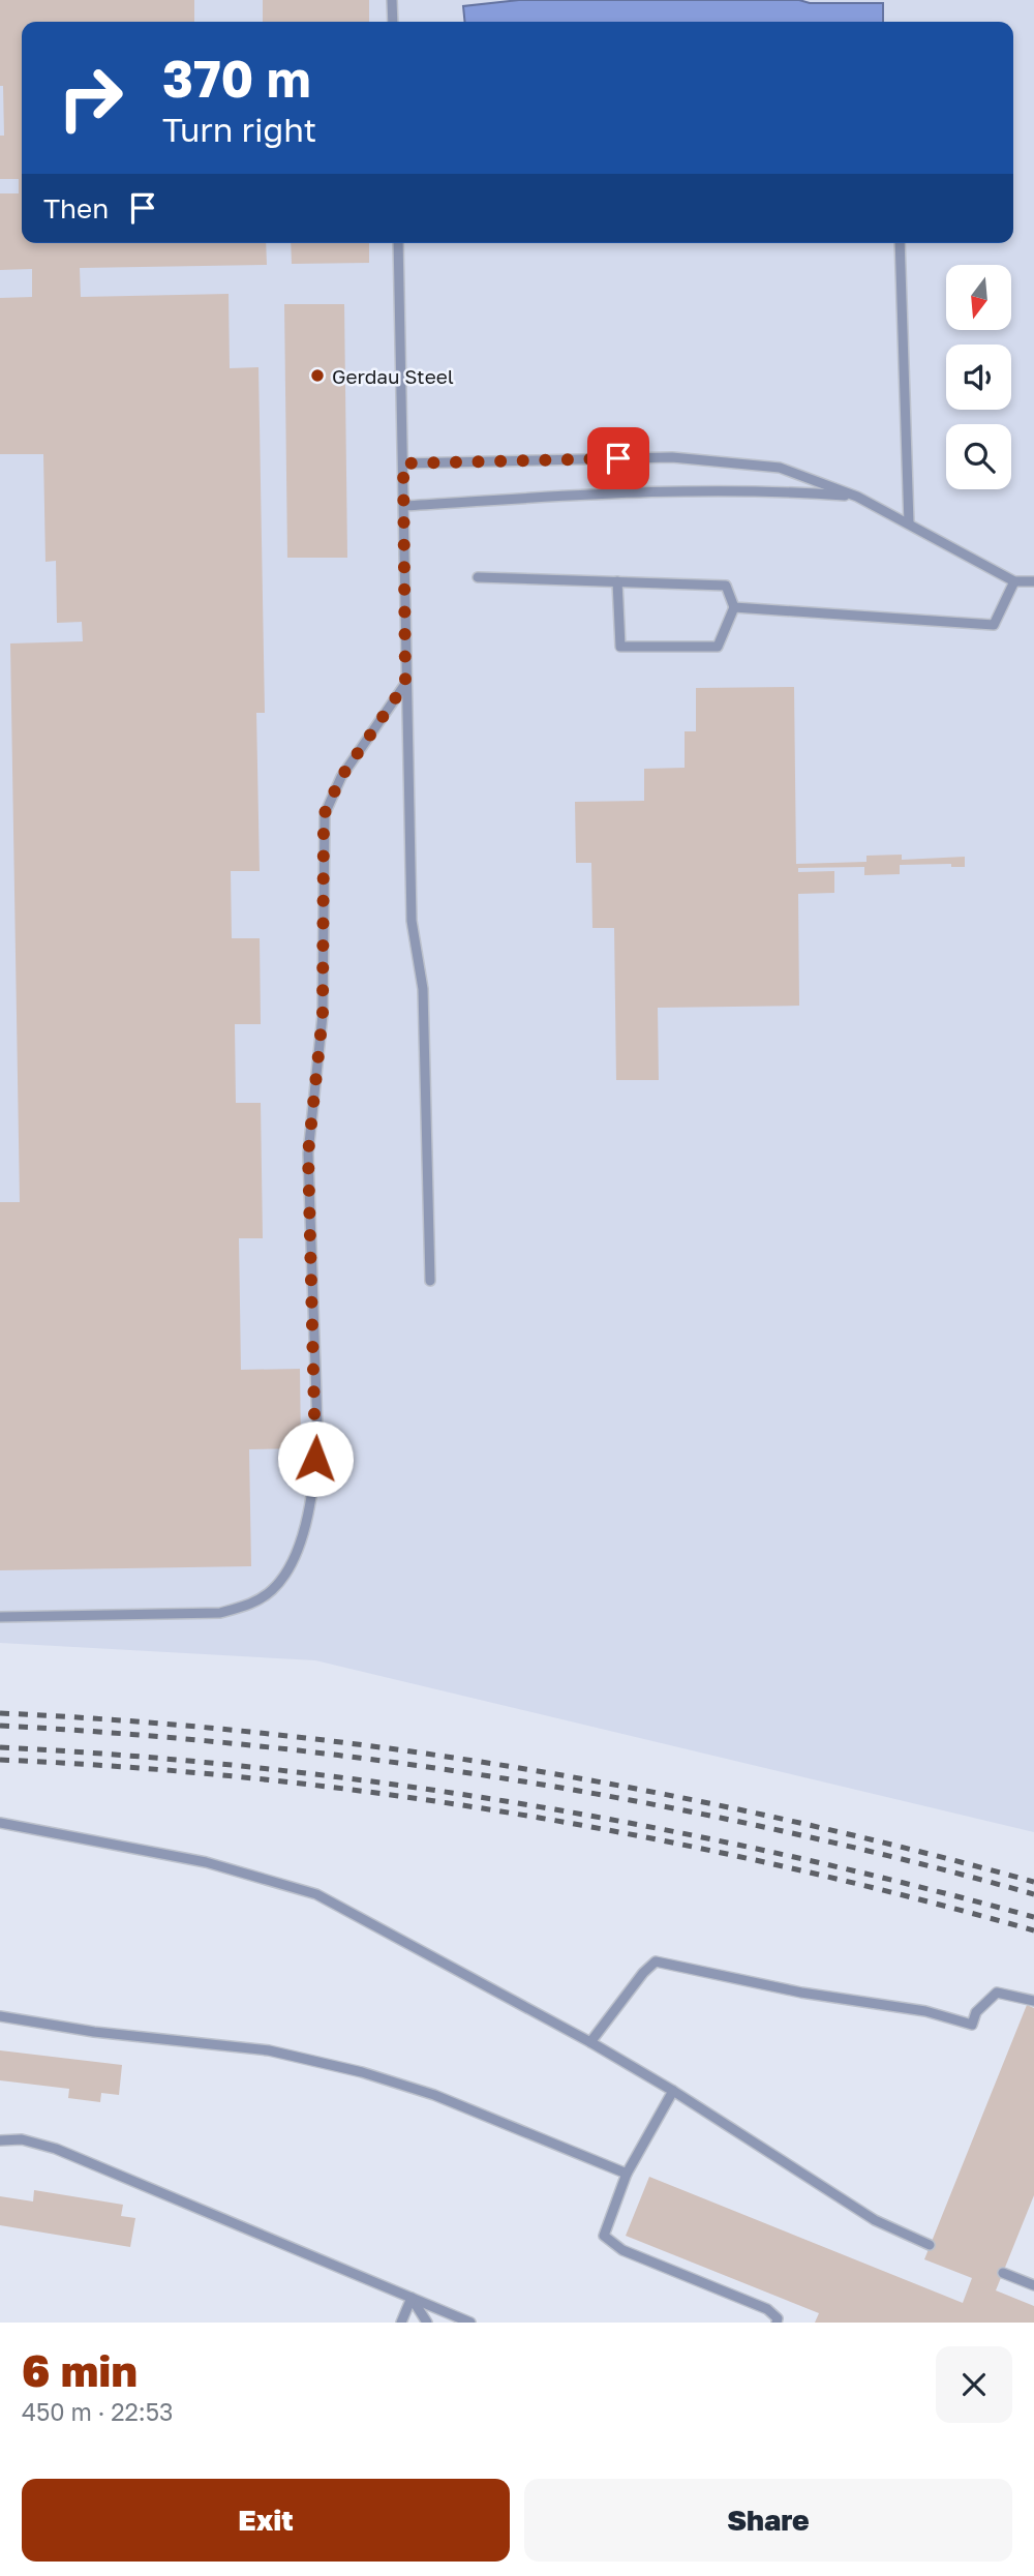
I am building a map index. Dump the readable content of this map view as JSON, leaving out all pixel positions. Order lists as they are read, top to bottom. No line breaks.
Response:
{"places":["Gerdau Steel"],"north":"bottom","page":{"turn":["370 m","Turn right"],"then":"Then","heading":["6 min","450 m · 22:53"],"buttons":["Exit","Share"]}}
